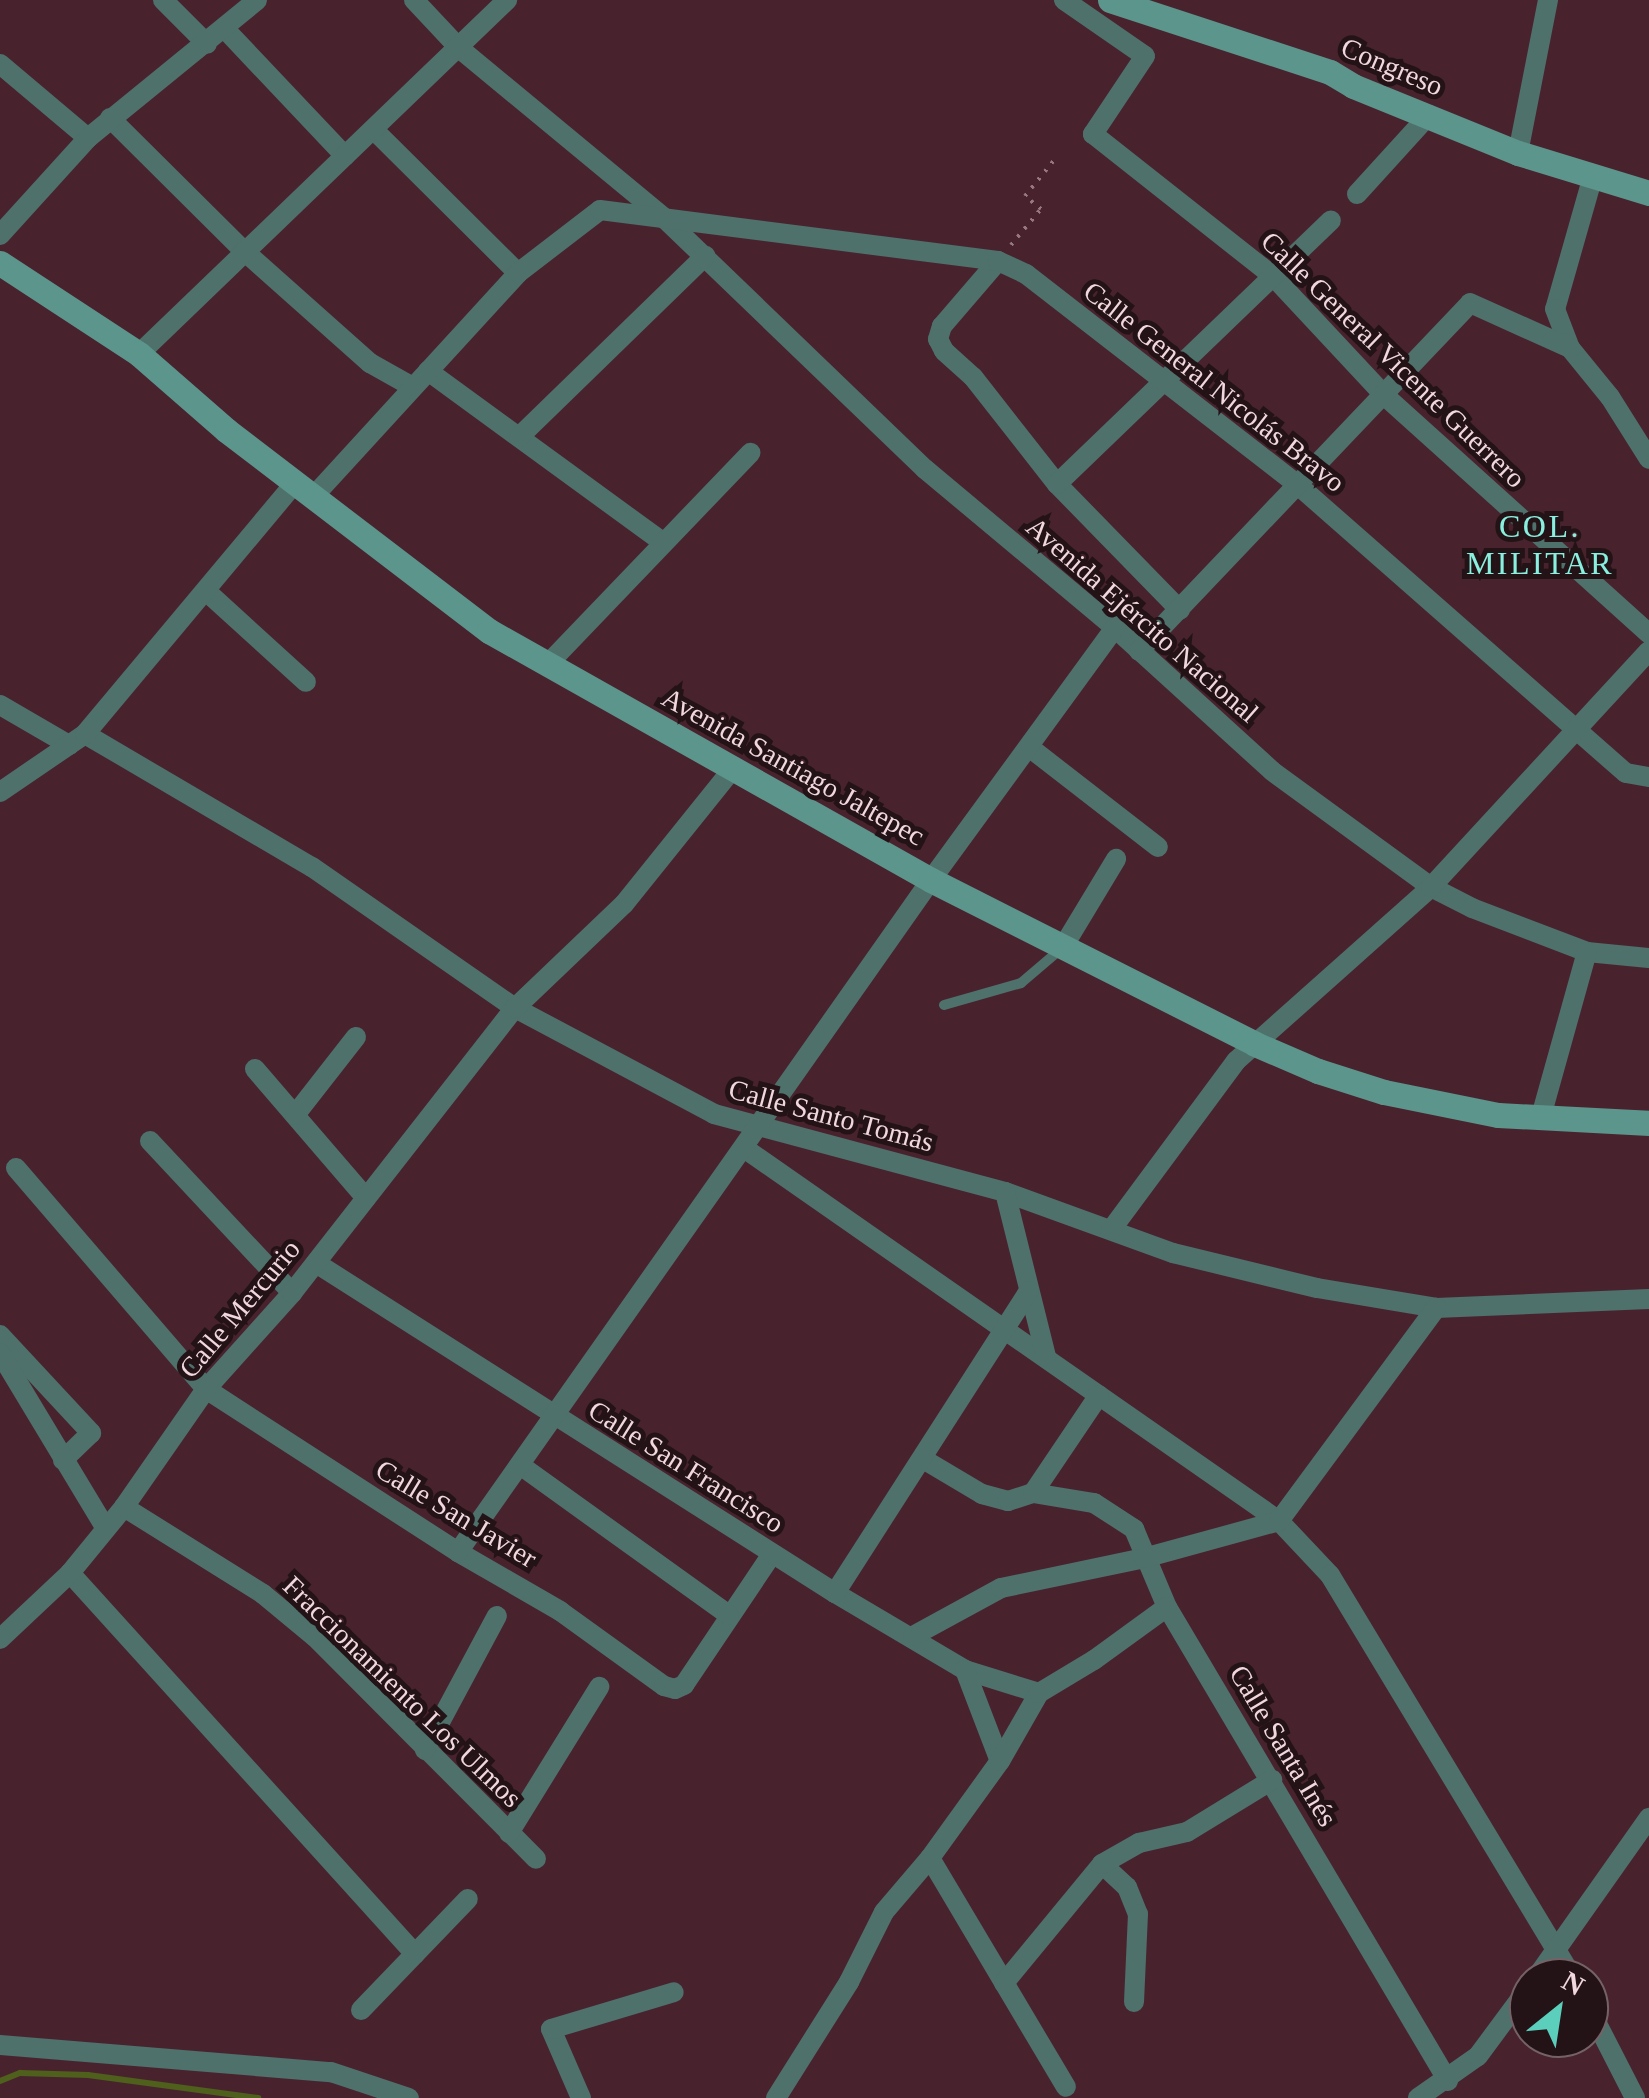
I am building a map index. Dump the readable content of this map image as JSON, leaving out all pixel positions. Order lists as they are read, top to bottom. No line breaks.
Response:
{"streets":{"street":["Congreso","Calle General Vicente Guerrero","Calle General Nicolás Bravo","Avenida Ejército Nacional","Avenida Santiago Jaltepec","Calle Santo Tomás","Calle Mercurio","Calle San Francisco","Calle San Javier","Fraccionamiento Los Ulmos","Calle Santa Inés"]},"crossings":[["Calle General Nicolás Bravo","Avenida Ejército Nacional"],["Calle General Nicolás Bravo","Avenida Santiago Jaltepec"],["Calle General Nicolás Bravo","Calle Santo Tomás"],["Avenida Santiago Jaltepec","Calle Mercurio"],["Calle Santo Tomás","Calle Mercurio"],["Calle Mercurio","Calle San Francisco"],["Calle Mercurio","Calle San Javier"],["Calle Mercurio","Fraccionamiento Los Ulmos"]],"districts":["COL. MILITAR"],"north":"top right"}
